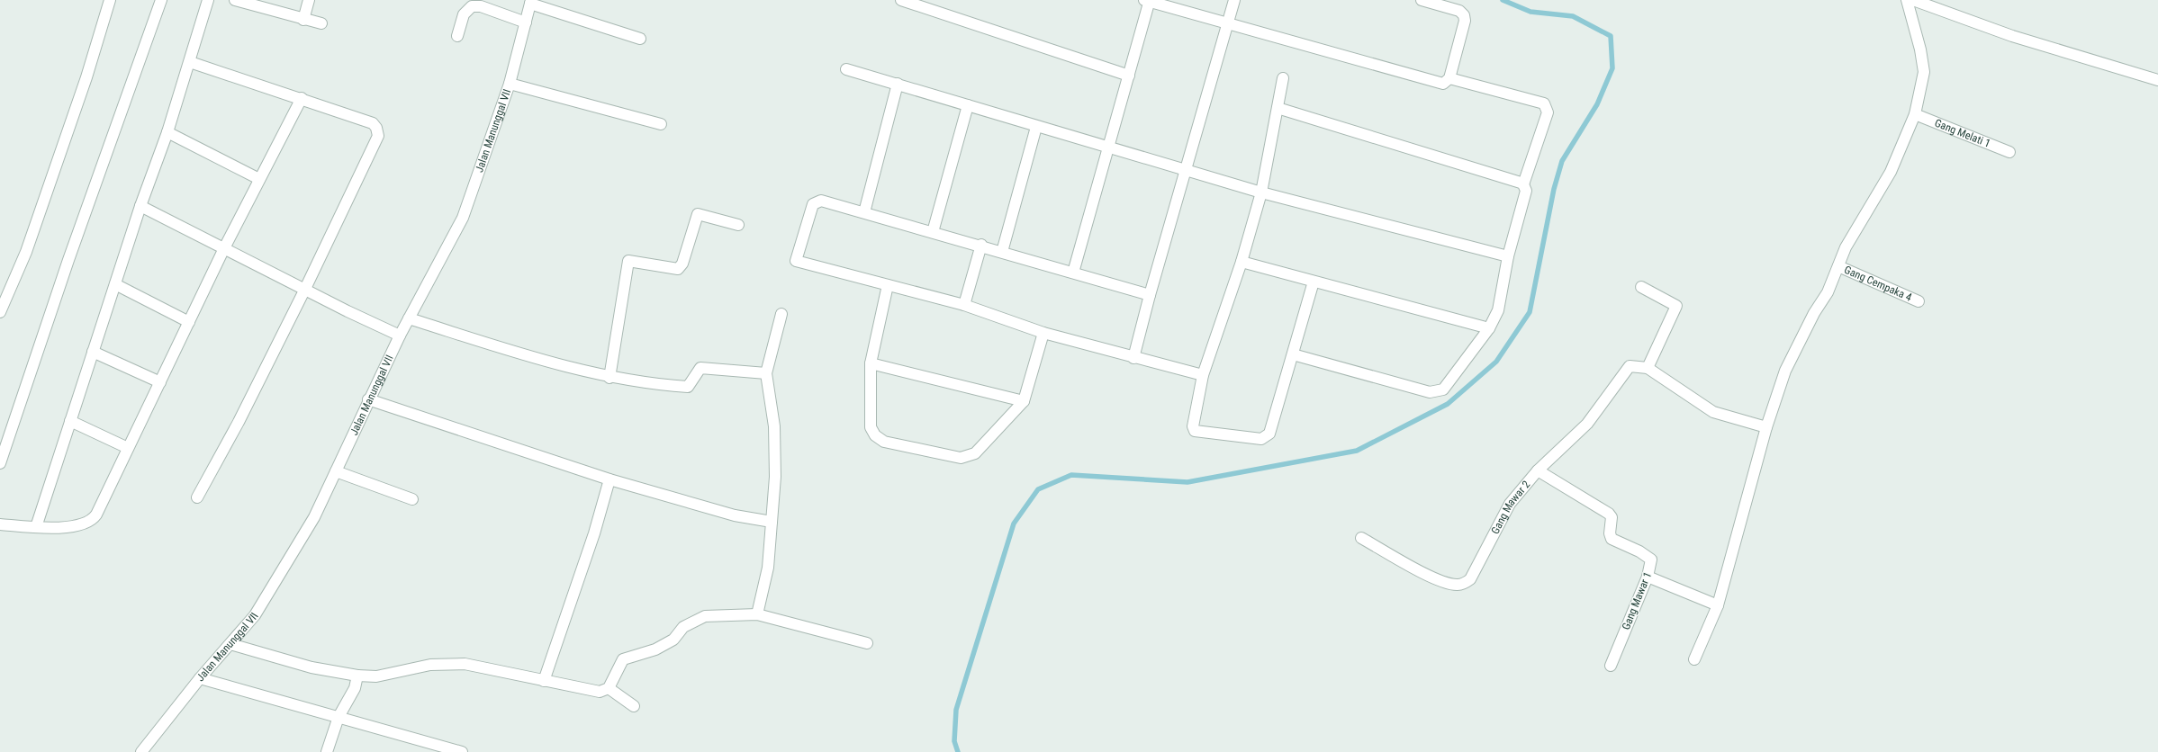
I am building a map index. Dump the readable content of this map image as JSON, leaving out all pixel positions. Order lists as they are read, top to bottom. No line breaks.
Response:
{"streets":{"street":["Jalan Manunggal VII","Gang Melati 1","Gang Cempaka 4","Gang Mawar 2","Gang Mawar 1"]},"crossings":[["Gang Mawar 2","Gang Mawar 1"]]}
